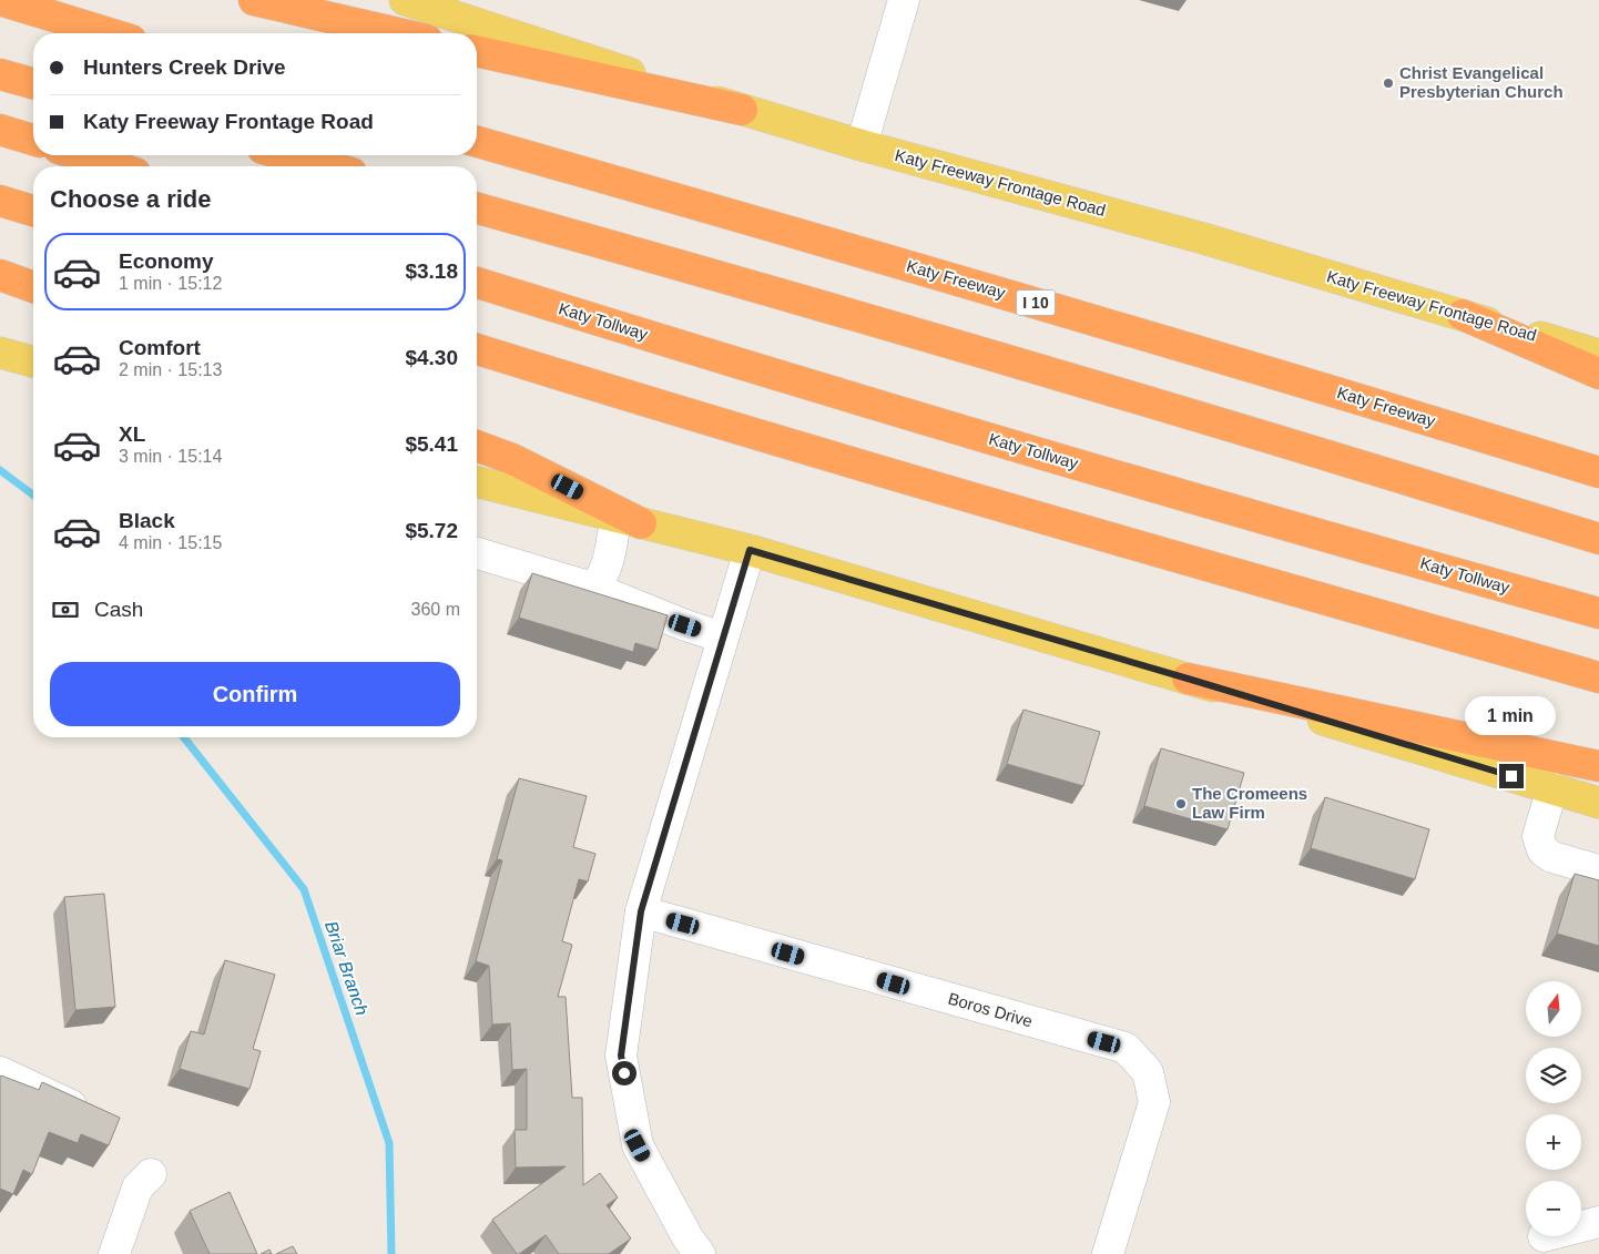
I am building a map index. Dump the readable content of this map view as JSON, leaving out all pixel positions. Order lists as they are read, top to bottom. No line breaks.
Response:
{"streets":{"highway":["Katy Freeway","I 10","Katy Tollway"],"main road":["Katy Freeway Frontage Road"],"street":["Boros Drive"]},"water":["Briar Branch"],"places":["Christ Evangelical Presbyterian Church","The Cromeens Law Firm"],"north":"top","page":{"banner":["Hunters Creek Drive","Katy Freeway Frontage Road"],"heading":"Choose a ride","list":[{"name":"Economy","note":"1 min · 15:12","value":"$3.18"},{"name":"Comfort","note":"2 min · 15:13","value":"$4.30"},{"name":"XL","note":"3 min · 15:14","value":"$5.41"},{"name":"Black","note":"4 min · 15:15","value":"$5.72"}],"pay":["Cash","360 m"],"buttons":"Confirm","bubble":"1 min","map_buttons":["+","−"]}}
